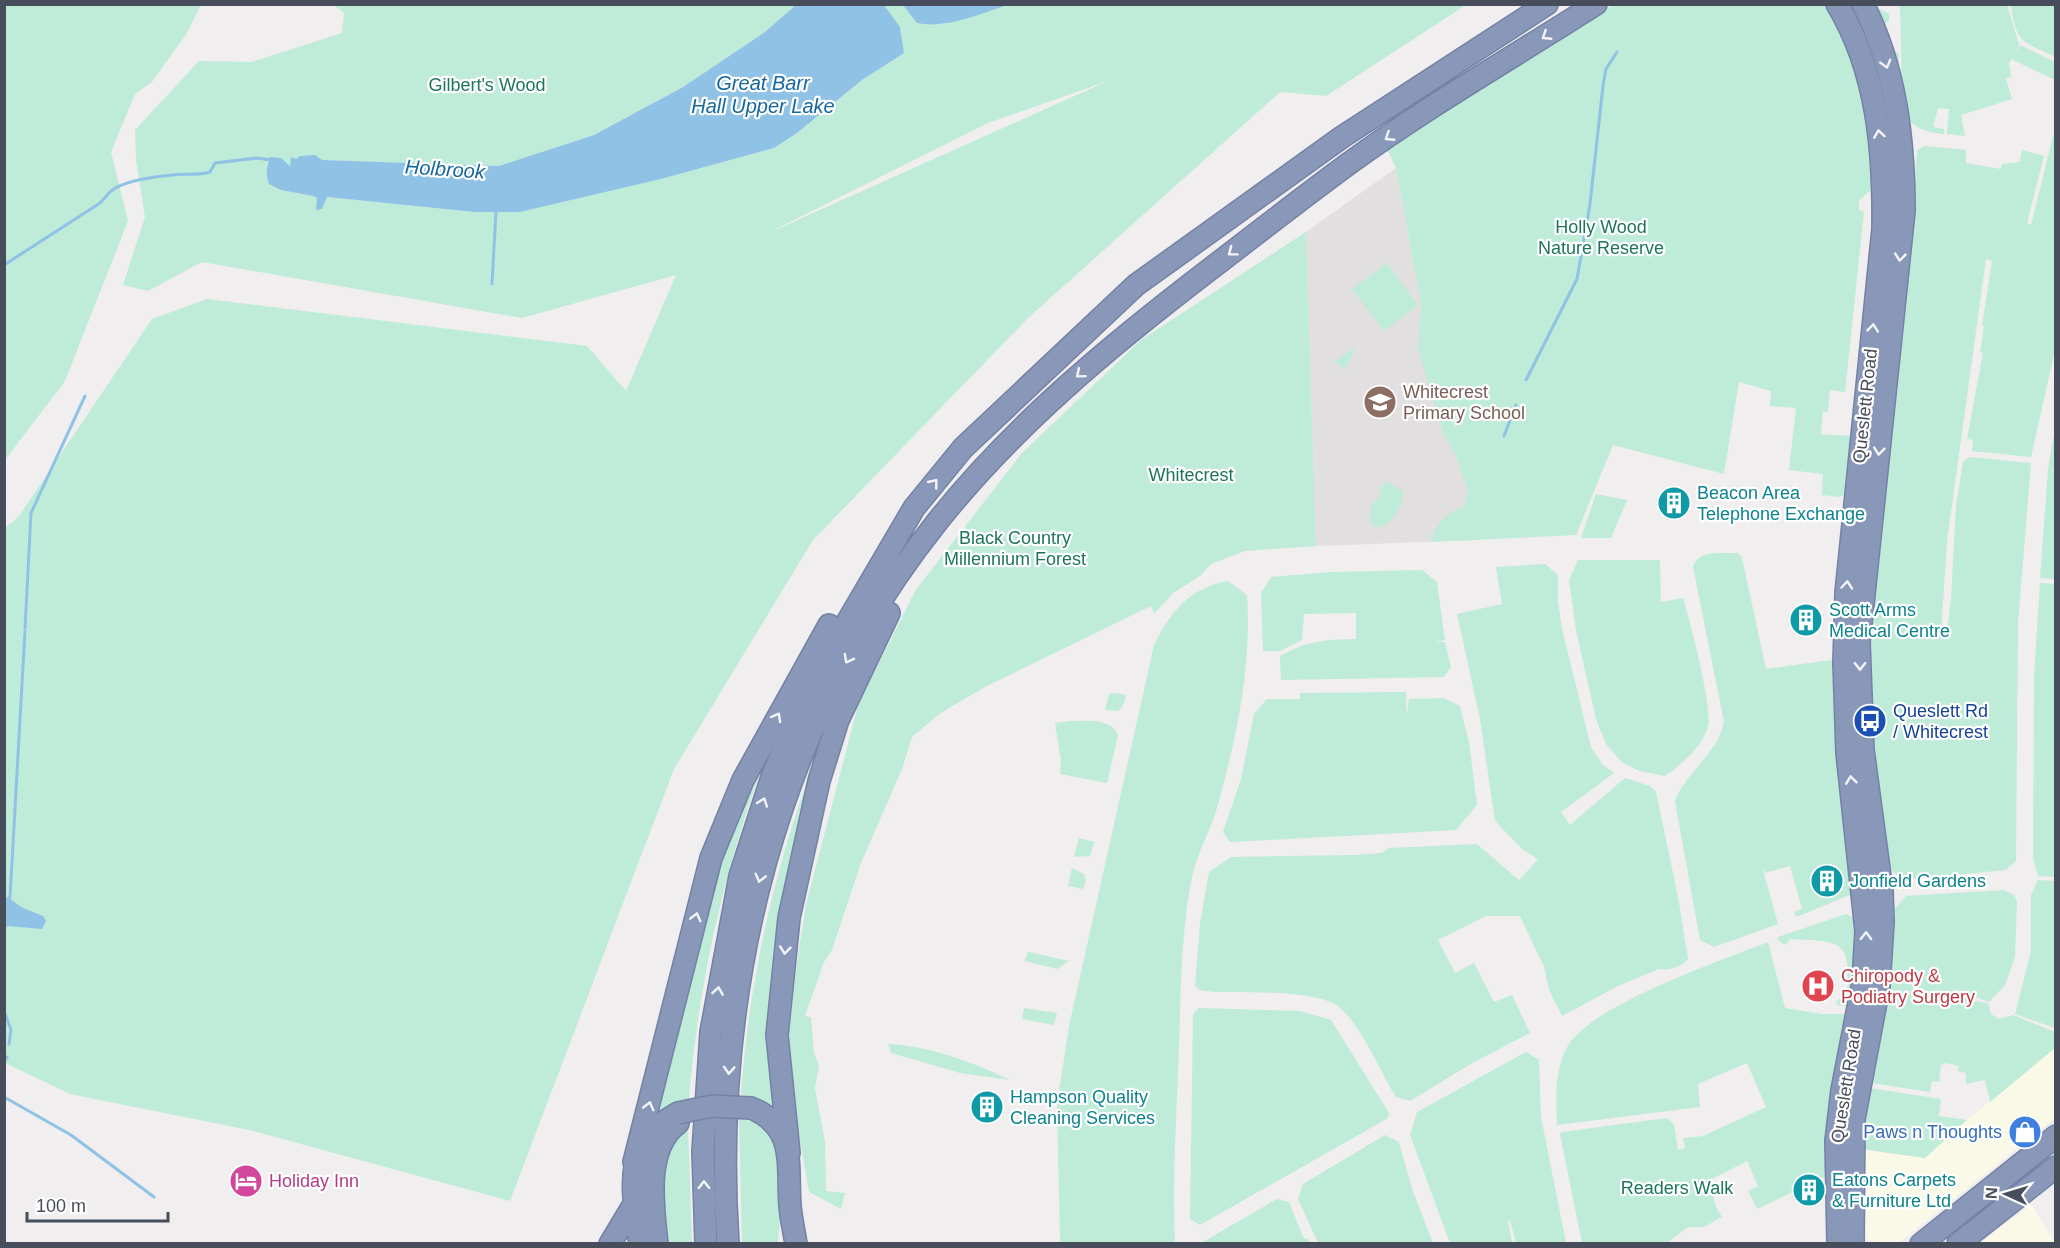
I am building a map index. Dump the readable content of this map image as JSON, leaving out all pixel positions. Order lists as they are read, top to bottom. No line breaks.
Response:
{"streets":{"highway":["Queslett Road"]},"water":["Great Barr Hall Upper Lake","Holbrook"],"parks":["Gilbert's Wood","Holly Wood Nature Reserve","Whitecrest","Black Country Millennium Forest","Readers Walk"],"places":{"school or university":["Whitecrest Primary School"],"building":["Beacon Area Telephone Exchange","Scott Arms Medical Centre","Jonfield Gardens","Hampson Quality Cleaning Services","Eatons Carpets & Furniture Ltd"],"bus stop":["Queslett Rd / Whitecrest"],"hospital":["Chiropody & Podiatry Surgery"],"shop":["Paws n Thoughts"],"hotel":["Holiday Inn"]},"scale_bar":"100 m","north":"left"}
